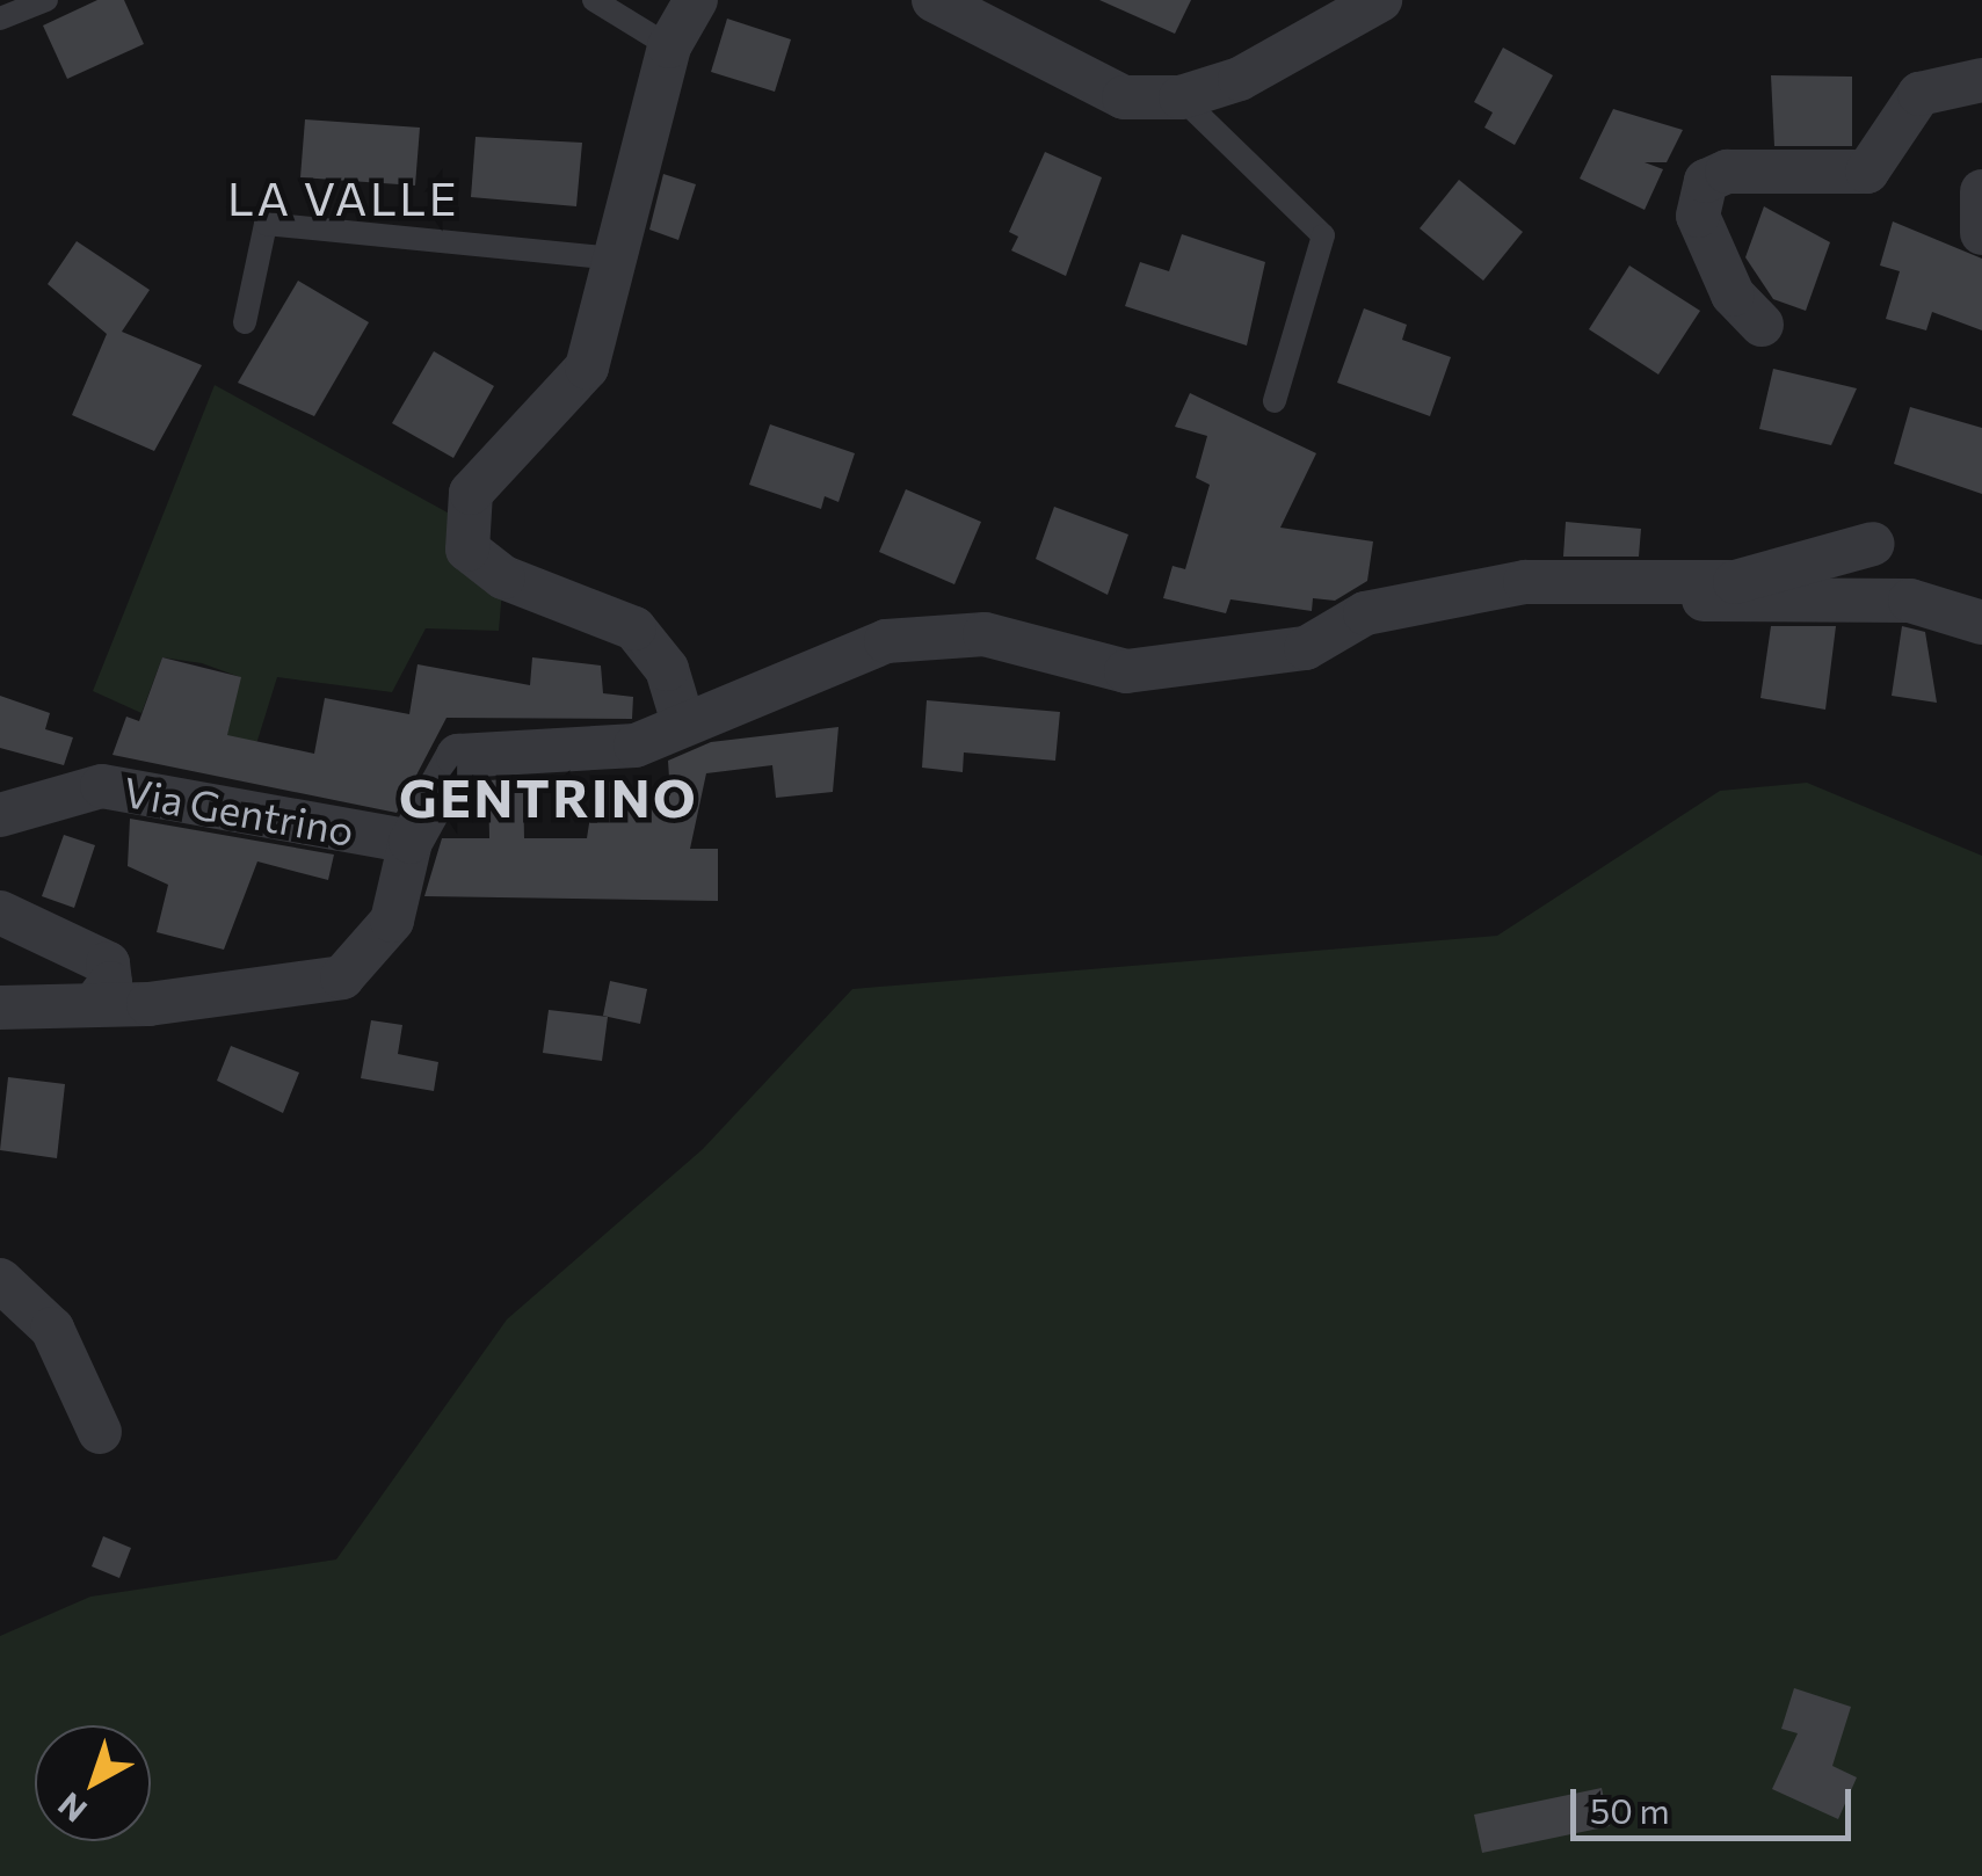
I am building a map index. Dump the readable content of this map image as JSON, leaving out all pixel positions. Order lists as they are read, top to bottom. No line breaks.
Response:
{"streets":{"street":["Via Gentrino"]},"districts":["LA VALLE","GENTRINO"],"scale_bar":"50 m","north":"bottom left"}
